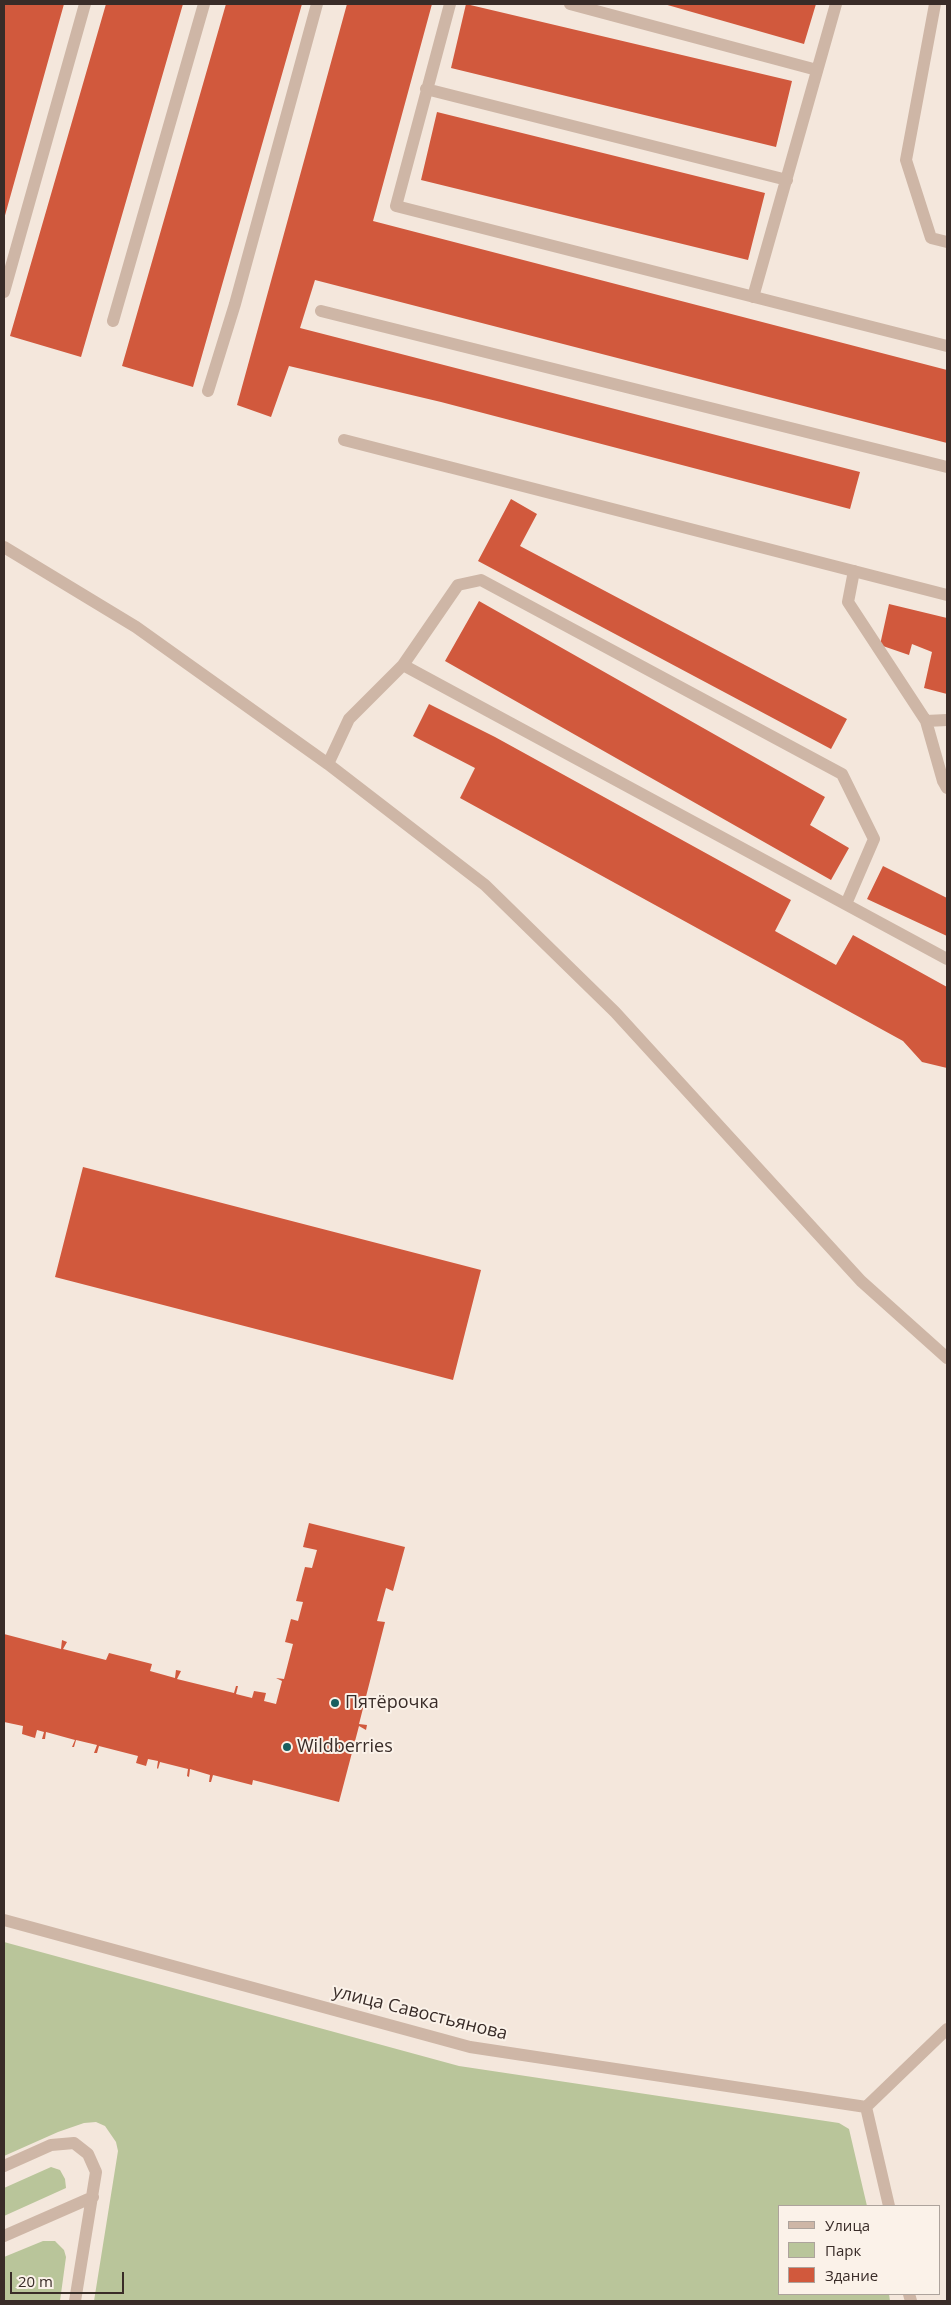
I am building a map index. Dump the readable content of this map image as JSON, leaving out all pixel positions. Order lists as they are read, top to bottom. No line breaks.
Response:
{"streets":{"street":["улица Савостьянова"]},"places":["Пятёрочка","Wildberries"],"legend":["Улица","Парк","Здание"],"scale_bar":"20 m"}
